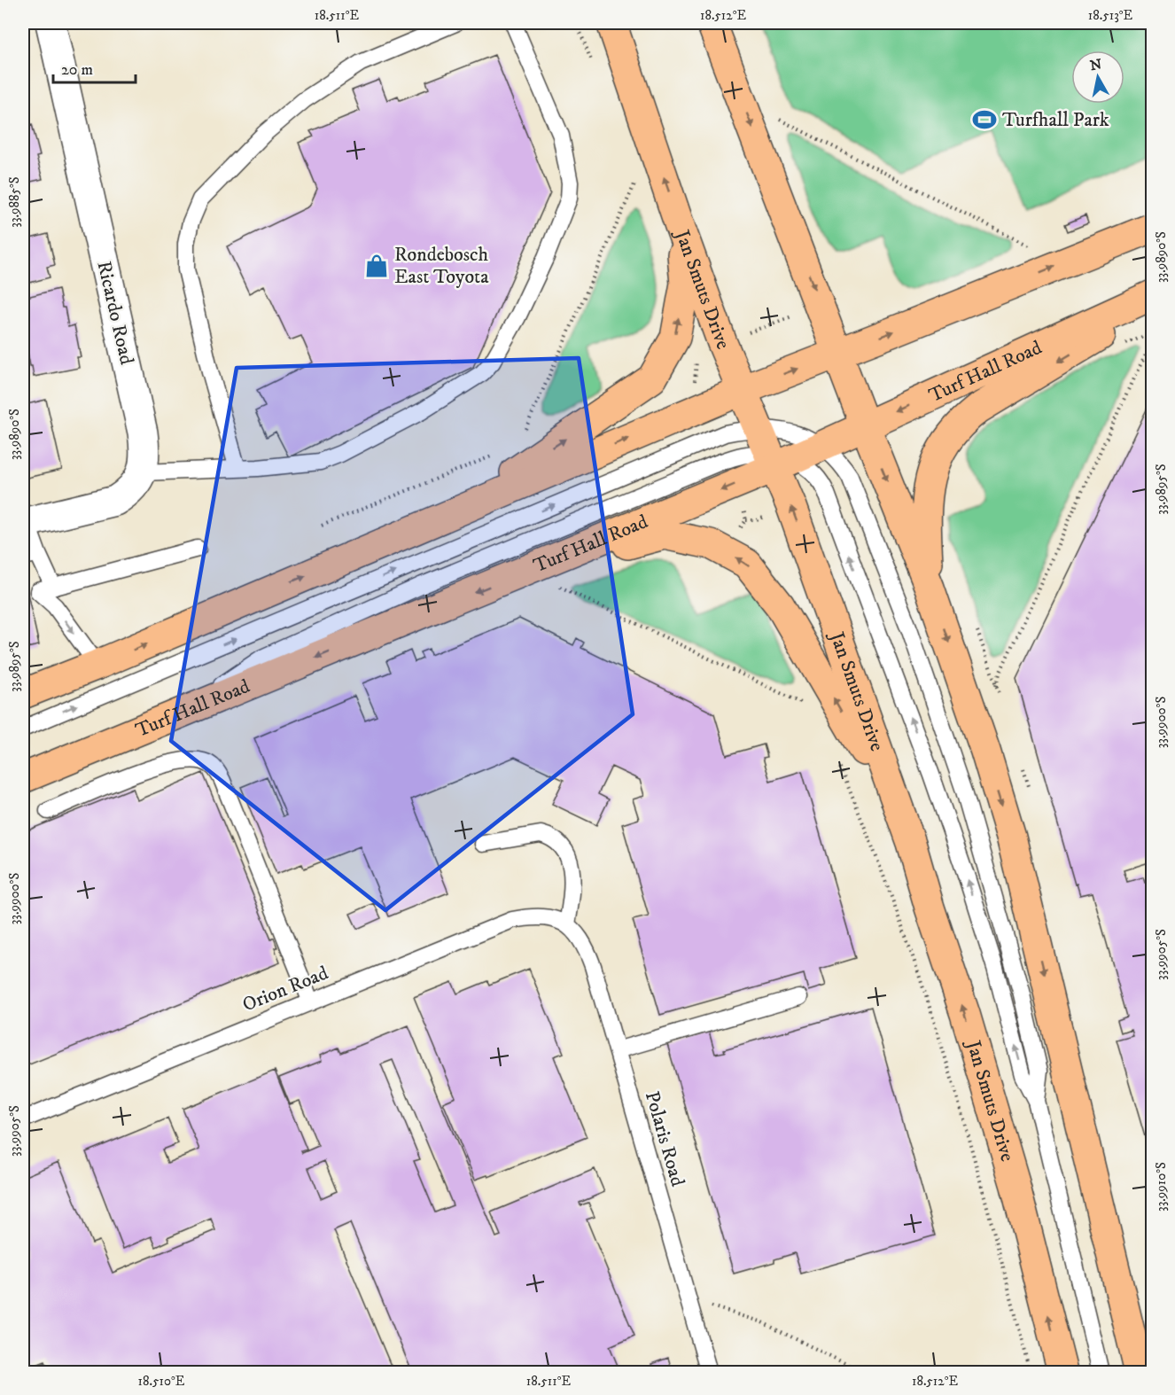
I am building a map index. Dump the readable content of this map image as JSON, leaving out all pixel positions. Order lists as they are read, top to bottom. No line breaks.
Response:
{"streets":{"main road":["Jan Smuts Drive","Turf Hall Road"],"street":["Ricardo Road"],"lane":["Orion Road","Polaris Road"]},"crossings":[["Jan Smuts Drive","Turf Hall Road"],["Orion Road","Polaris Road"]],"places":{"sports":["Turfhall Park"],"shop":["Rondebosch East Toyota"]},"scale_bar":"20 m","north":"top","coordinates":["18.511°E","18.512°E","18.513°E","33.9885°S","33.9890°S","33.9895°S","33.9900°S","33.9905°S","33.9910°S","18.510°E"]}
